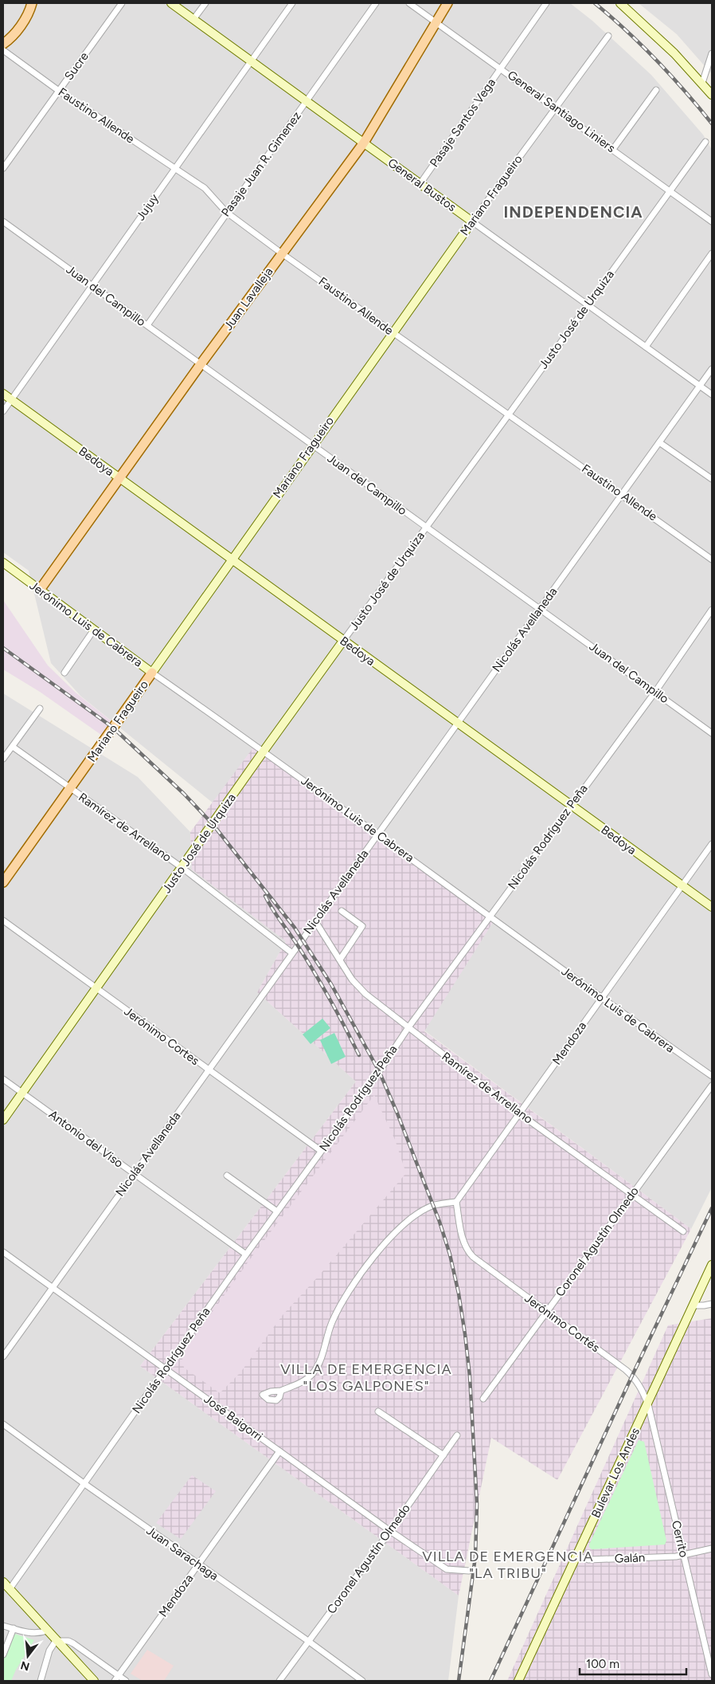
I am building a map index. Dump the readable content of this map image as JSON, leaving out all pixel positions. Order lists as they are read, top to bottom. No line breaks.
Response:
{"streets":{"main road":["General Bustos","Mariano Fragueiro","Juan Lavalleja","Justo José de Urquiza","Bedoya","Jerónimo Luis de Cabrera","Bulevar Los Andes"],"street":["Sucre","General Santiago Liniers","Faustino Allende","Pasaje Santos Vega","Pasaje Juan R. Gimenez","Jujuy","Juan del Campillo","Nicolás Avellaneda","Ramírez de Arrellano","Nicolás Rodríguez Peña","Jerónimo Cortes","Mendoza","Antonio del Viso","Coronel Agustín Olmedo","Jerónimo Cortés","José Baigorri","Cerrito","Juan Sarachaga","Galán"]},"crossings":[["Sucre","Faustino Allende"],["General Santiago Liniers","Pasaje Santos Vega"],["General Santiago Liniers","Mariano Fragueiro"],["General Santiago Liniers","Juan Lavalleja"],["General Santiago Liniers","Justo José de Urquiza"],["Faustino Allende","Pasaje Juan R. Gimenez"],["Faustino Allende","Mariano Fragueiro"],["Faustino Allende","Jujuy"],["Faustino Allende","Juan Lavalleja"],["Faustino Allende","Justo José de Urquiza"],["Faustino Allende","Nicolás Avellaneda"],["Pasaje Santos Vega","General Bustos"],["Pasaje Juan R. Gimenez","General Bustos"],["Pasaje Juan R. Gimenez","Juan del Campillo"],["General Bustos","Mariano Fragueiro"],["General Bustos","Jujuy"],["General Bustos","Juan Lavalleja"],["General Bustos","Justo José de Urquiza"],["General Bustos","Nicolás Avellaneda"],["Mariano Fragueiro","Juan del Campillo"],["Mariano Fragueiro","Bedoya"],["Mariano Fragueiro","Jerónimo Luis de Cabrera"],["Mariano Fragueiro","Ramírez de Arrellano"],["Jujuy","Juan del Campillo"],["Jujuy","Bedoya"],["Juan del Campillo","Juan Lavalleja"],["Juan del Campillo","Justo José de Urquiza"],["Juan del Campillo","Nicolás Avellaneda"],["Juan del Campillo","Nicolás Rodríguez Peña"],["Juan Lavalleja","Bedoya"],["Juan Lavalleja","Jerónimo Luis de Cabrera"],["Justo José de Urquiza","Bedoya"],["Justo José de Urquiza","Jerónimo Luis de Cabrera"],["Justo José de Urquiza","Ramírez de Arrellano"],["Justo José de Urquiza","Jerónimo Cortes"],["Justo José de Urquiza","Antonio del Viso"],["Bedoya","Nicolás Avellaneda"],["Bedoya","Nicolás Rodríguez Peña"],["Bedoya","Mendoza"],["Jerónimo Luis de Cabrera","Nicolás Avellaneda"],["Jerónimo Luis de Cabrera","Nicolás Rodríguez Peña"],["Jerónimo Luis de Cabrera","Mendoza"],["Nicolás Avellaneda","Ramírez de Arrellano"],["Nicolás Avellaneda","Jerónimo Cortes"],["Nicolás Avellaneda","Antonio del Viso"],["Nicolás Avellaneda","José Baigorri"],["Ramírez de Arrellano","Nicolás Rodríguez Peña"],["Ramírez de Arrellano","Mendoza"],["Ramírez de Arrellano","Coronel Agustín Olmedo"],["Nicolás Rodríguez Peña","Jerónimo Cortes"],["Nicolás Rodríguez Peña","Antonio del Viso"],["Nicolás Rodríguez Peña","José Baigorri"],["Nicolás Rodríguez Peña","Juan Sarachaga"],["Mendoza","Jerónimo Cortés"],["Mendoza","José Baigorri"],["Mendoza","Juan Sarachaga"],["Coronel Agustín Olmedo","Jerónimo Cortés"],["Coronel Agustín Olmedo","José Baigorri"],["Coronel Agustín Olmedo","Juan Sarachaga"],["Jerónimo Cortés","Bulevar Los Andes"],["Jerónimo Cortés","Cerrito"],["Bulevar Los Andes","Cerrito"],["Bulevar Los Andes","Galán"],["Cerrito","Galán"]],"districts":["INDEPENDENCIA","VILLA DE EMERGENCIA \"LOS GALPONES\"","VILLA DE EMERGENCIA \"LA TRIBU\""],"scale_bar":"100 m","north":"bottom"}
